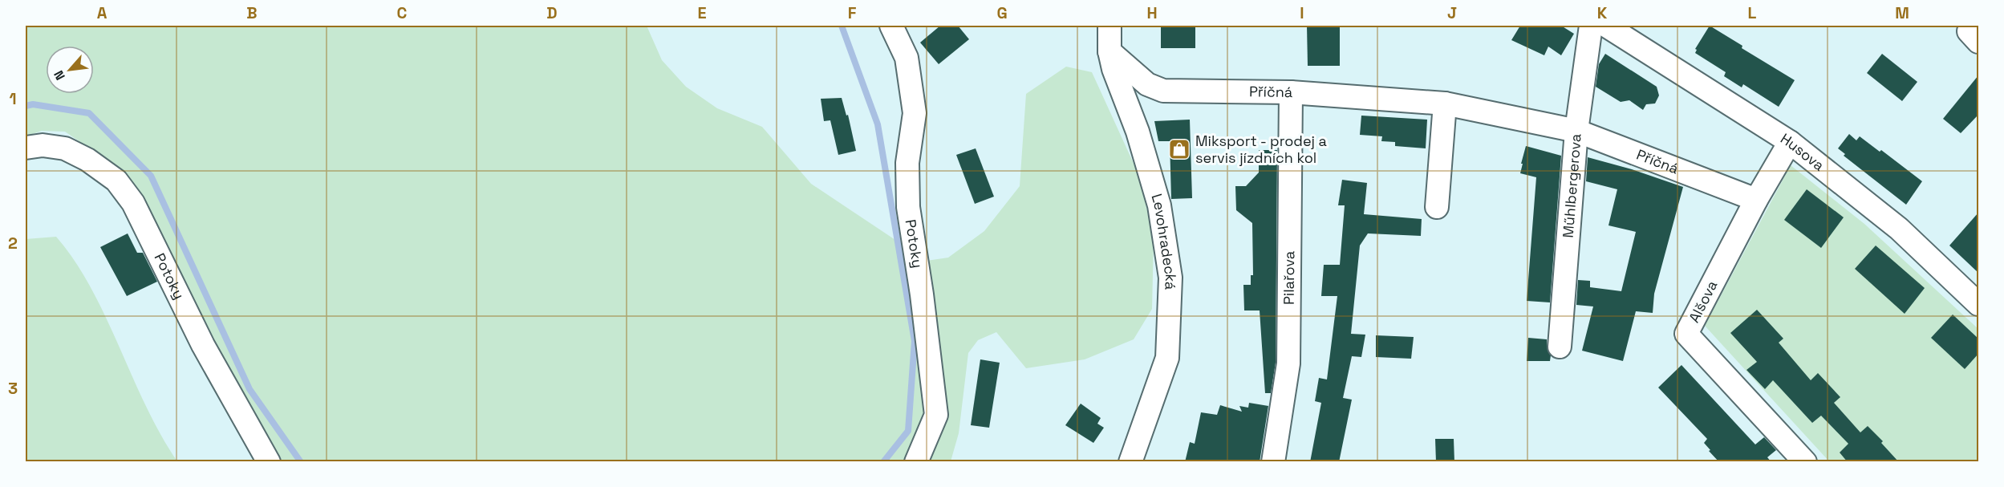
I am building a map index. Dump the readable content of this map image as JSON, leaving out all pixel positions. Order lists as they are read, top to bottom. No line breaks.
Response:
{"streets":{"street":["Příčná","Husova","Műhlbergerova","Levohradecká","Potoky","Pilařova","Alšova"]},"crossings":[["Příčná","Műhlbergerova"],["Příčná","Levohradecká"],["Příčná","Pilařova"],["Příčná","Alšova"],["Husova","Alšova"]],"places":{"shop":["Miksport - prodej a servis jízdních kol"]},"north":"bottom left","grid":{"columns":["A","B","C","D","E","F","G","H","I","J","K","L","M"],"rows":["1","2","3"]}}
